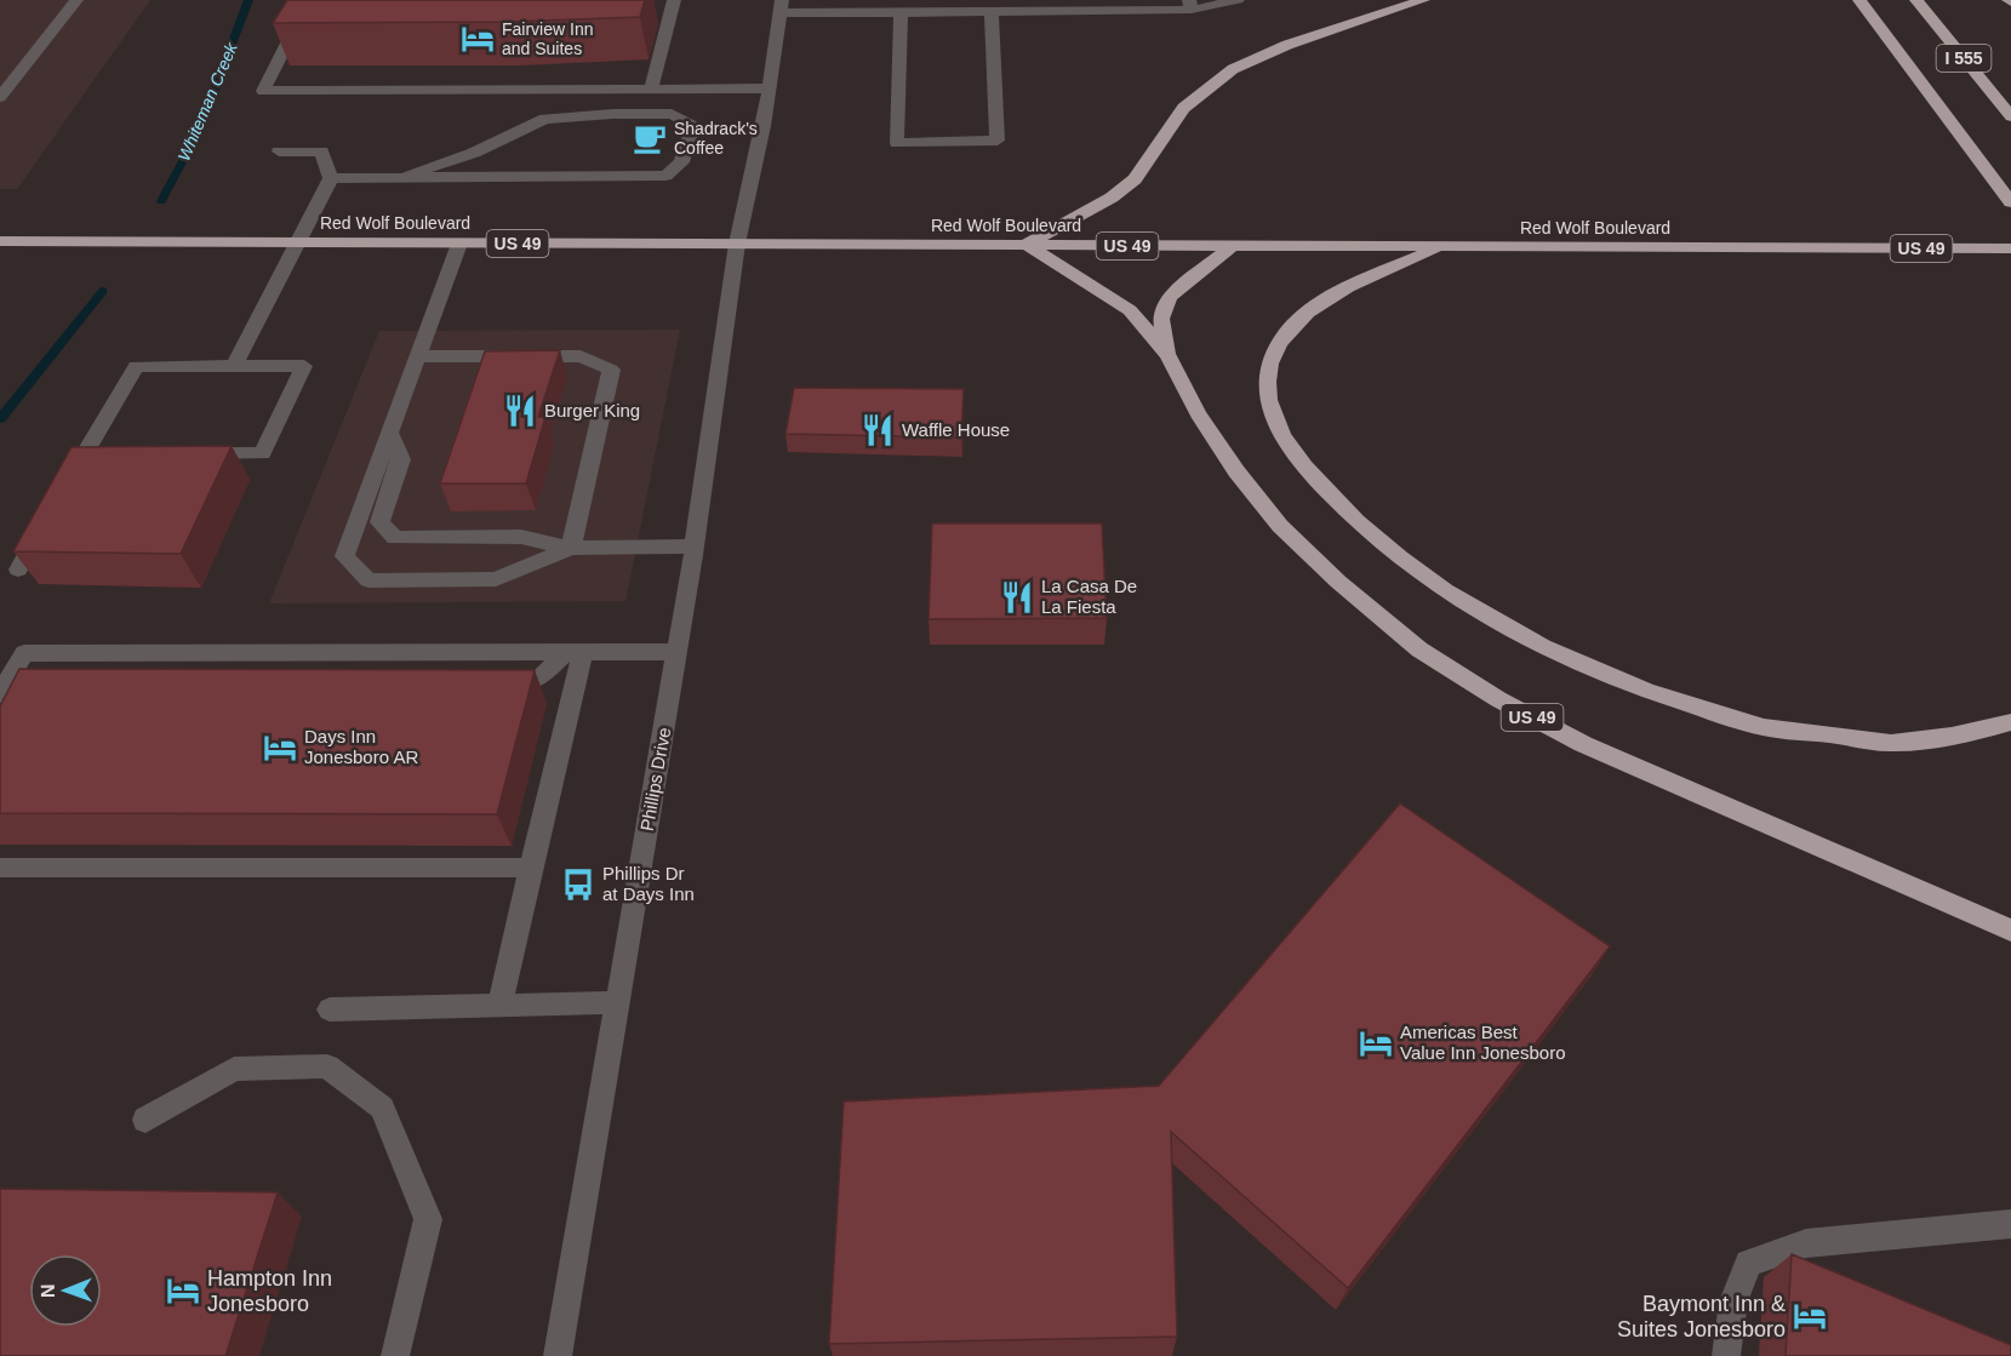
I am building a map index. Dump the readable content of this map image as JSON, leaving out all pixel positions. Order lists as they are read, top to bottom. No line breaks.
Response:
{"streets":{"highway":["I 555","Red Wolf Boulevard","US 49"],"street":["Phillips Drive"]},"crossings":[["Red Wolf Boulevard","US 49"],["Red Wolf Boulevard","Phillips Drive"]],"water":["Whiteman Creek"],"places":{"hotel":["Fairview Inn and Suites","Days Inn Jonesboro AR","Americas Best Value Inn Jonesboro","Hampton Inn Jonesboro","Baymont Inn & Suites Jonesboro"],"cafe":["Shadrack's Coffee"],"restaurant":["Burger King","Waffle House","La Casa De La Fiesta"],"bus stop":["Phillips Dr at Days Inn"]},"north":"left"}
